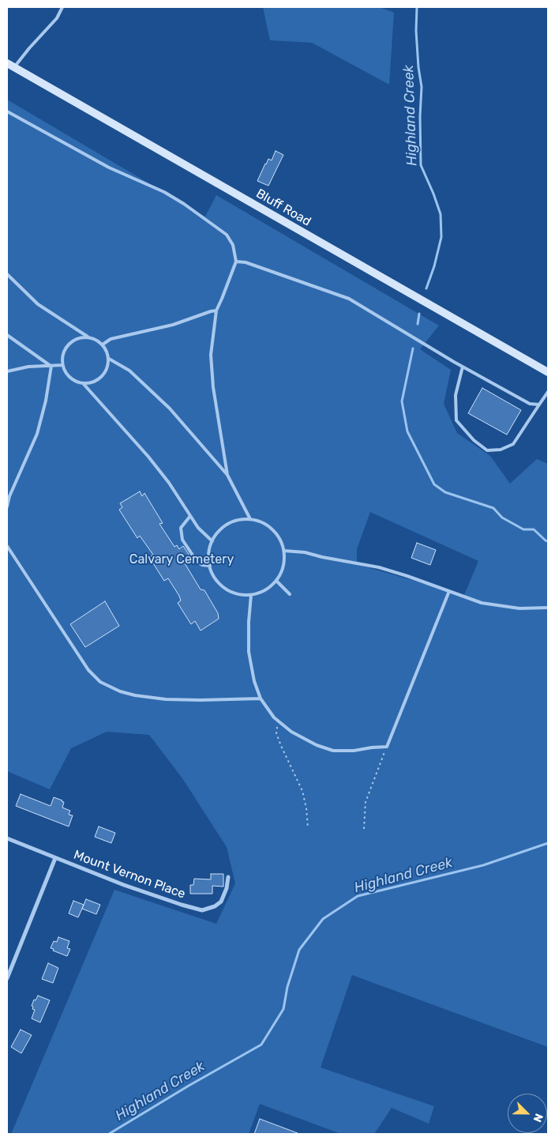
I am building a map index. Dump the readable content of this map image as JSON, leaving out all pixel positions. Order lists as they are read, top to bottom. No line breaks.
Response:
{"streets":{"main road":["Bluff Road"],"street":["Mount Vernon Place"]},"water":["Highland Creek"],"parks":["Calvary Cemetery"],"north":"bottom right"}
